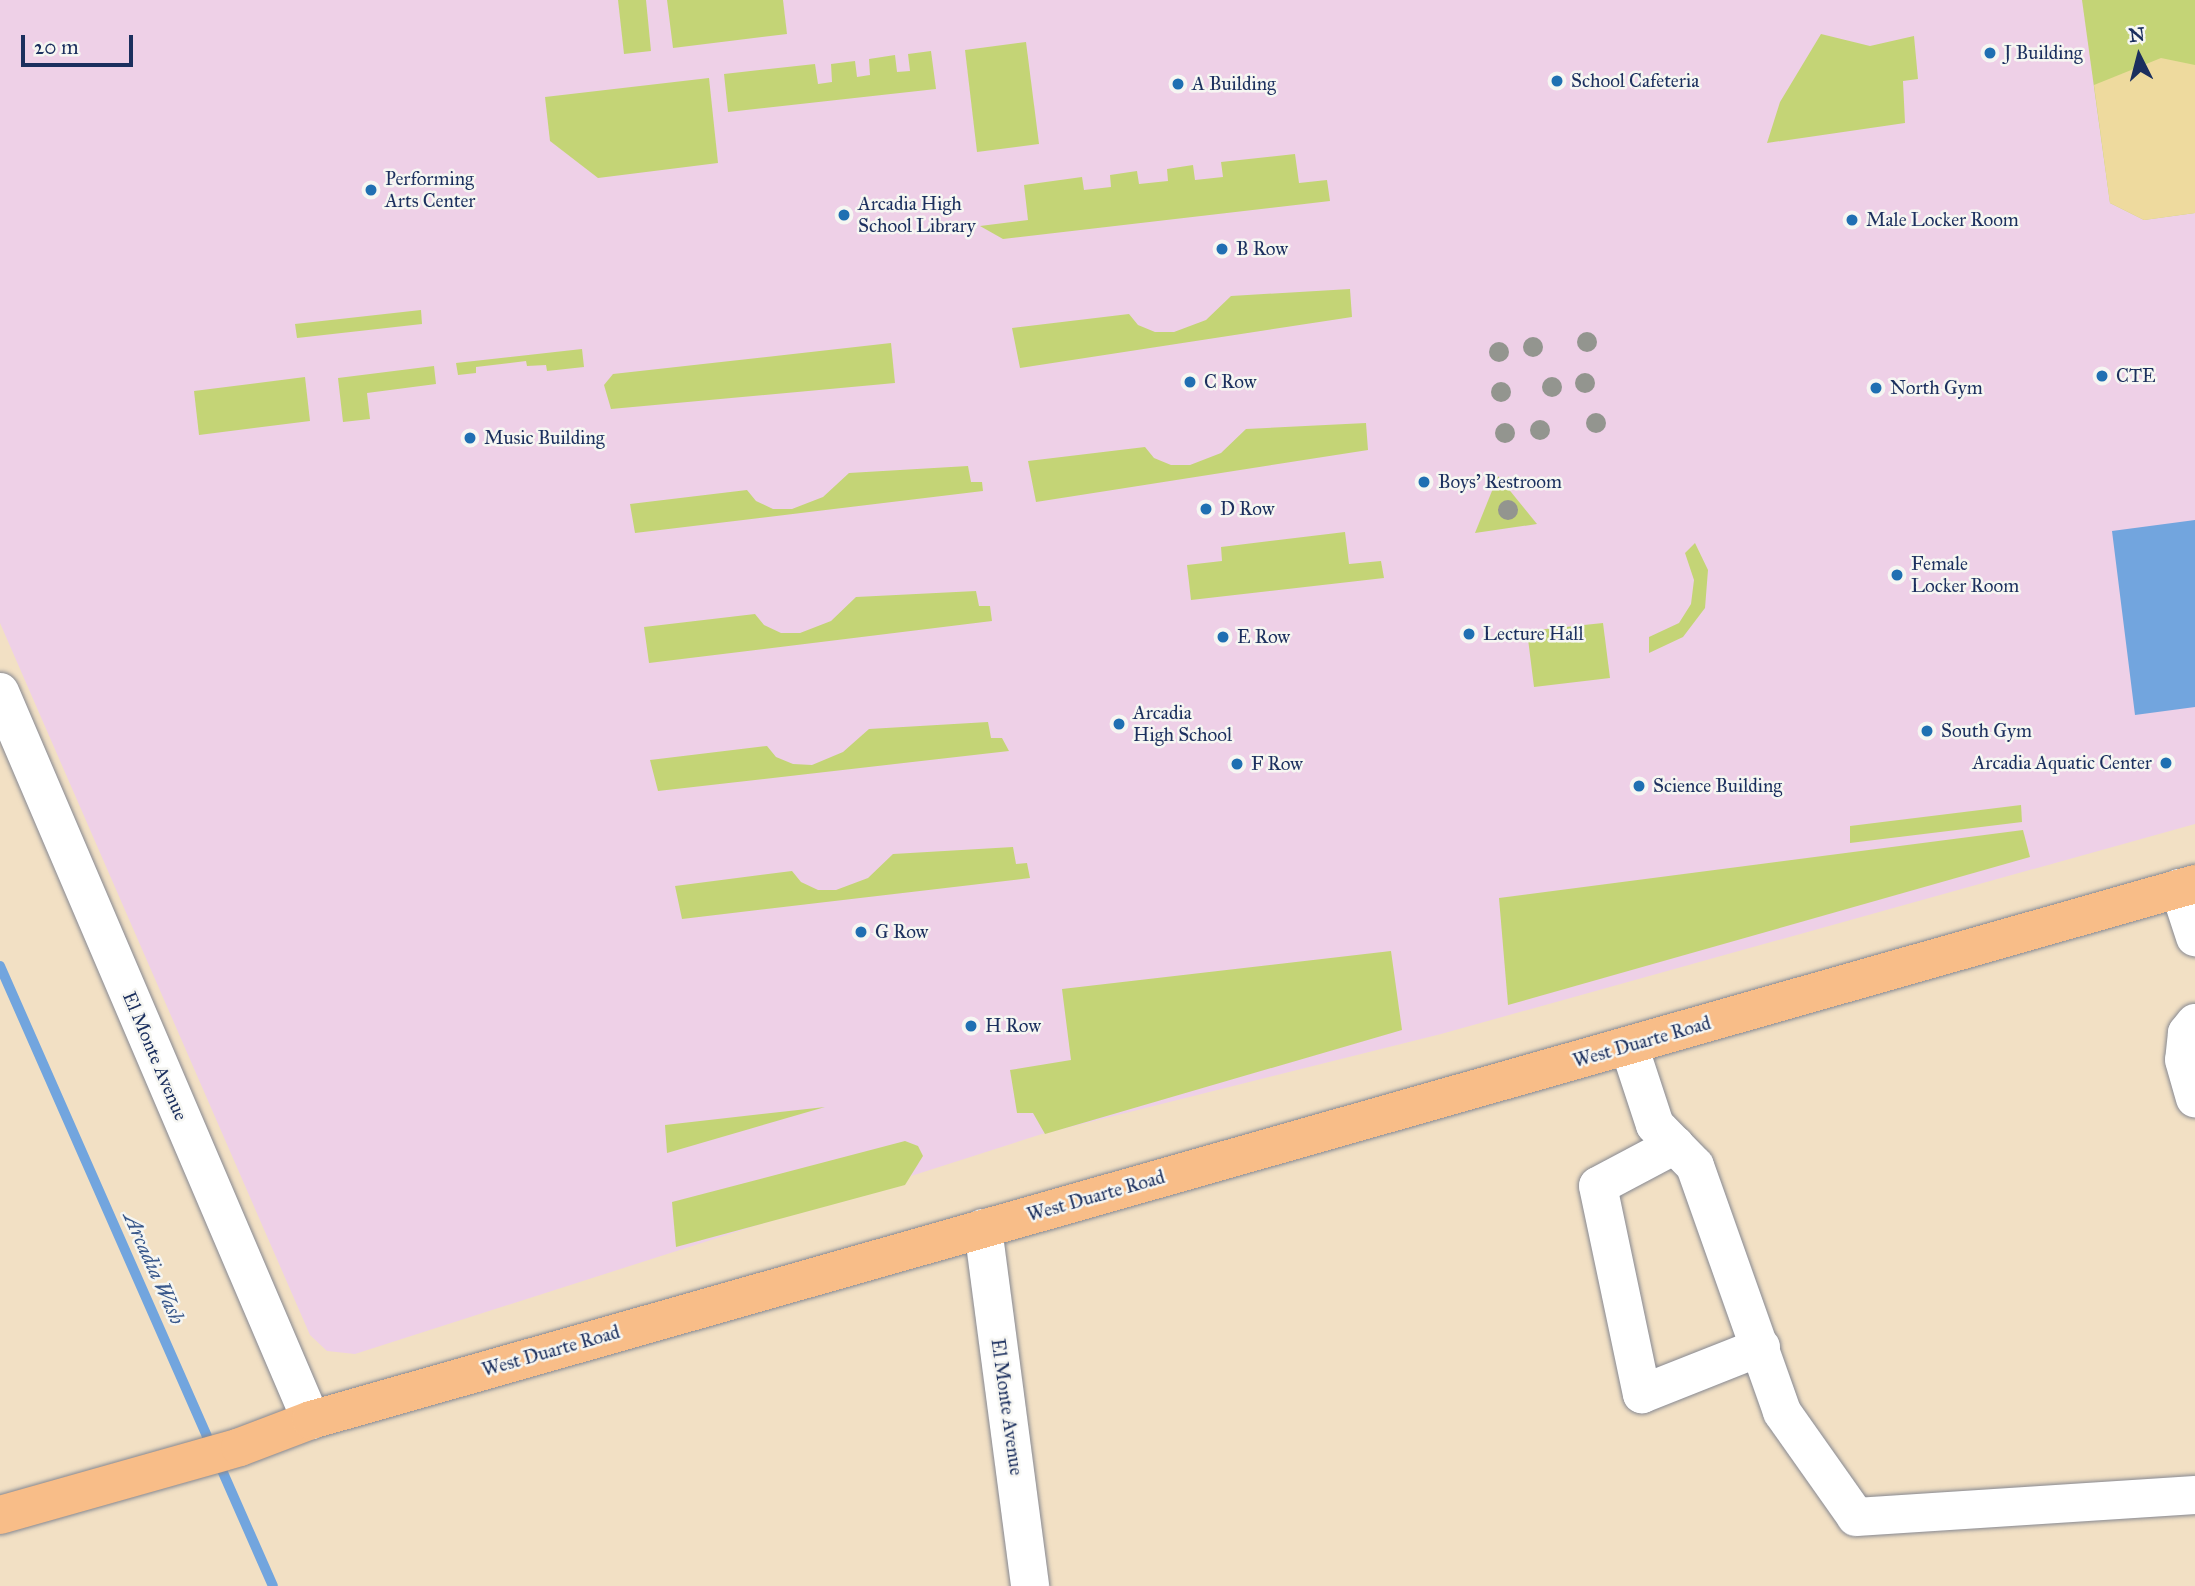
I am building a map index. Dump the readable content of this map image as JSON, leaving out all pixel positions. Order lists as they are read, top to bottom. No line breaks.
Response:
{"streets":{"main road":["West Duarte Road"],"street":["El Monte Avenue"]},"crossings":[["West Duarte Road","El Monte Avenue"]],"water":["Arcadia Wash"],"places":["J Building","School Cafeteria","A Building","Performing Arts Center","Arcadia High School Library","Male Locker Room","B Row","CTE","C Row","North Gym","Music Building","Boys' Restroom","D Row","Female Locker Room","Lecture Hall","E Row","Arcadia High School","South Gym","Arcadia Aquatic Center","F Row","Science Building","G Row","H Row"],"scale_bar":"20 m","north":"top"}
